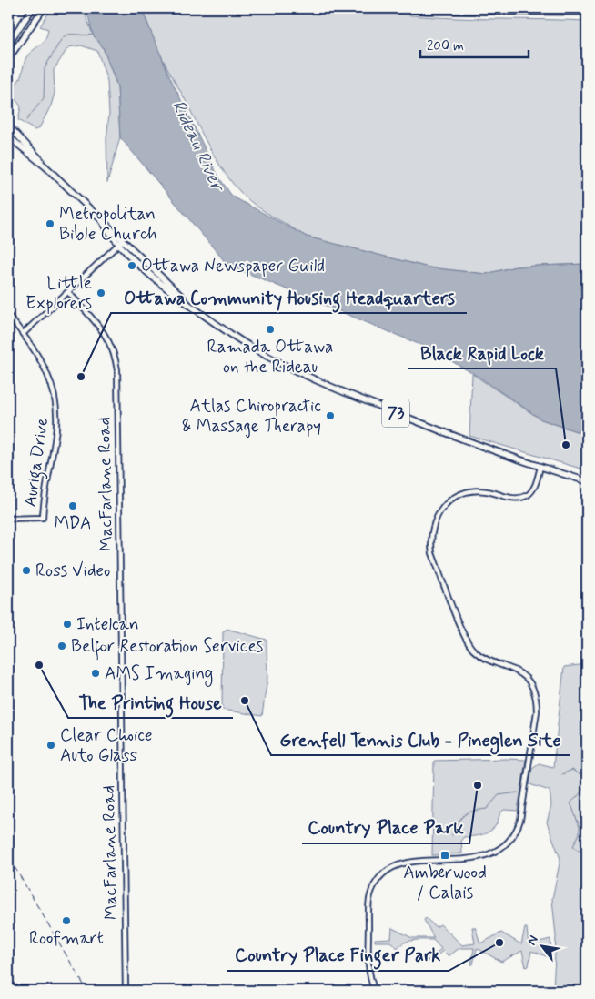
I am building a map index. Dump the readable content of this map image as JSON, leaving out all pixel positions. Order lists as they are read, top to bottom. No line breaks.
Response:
{"streets":{"main road":["73"],"street":["Auriga Drive","MacFarlane Road"]},"water":["Rideau River"],"places":{"other":["Metropolitan Bible Church","Ottawa Newspaper Guild","Little Explorers","Ramada Ottawa on the Rideau","Ottawa Community Housing Headquarters","Atlas Chiropractic & Massage Therapy","Black Rapid Lock","MDA","Ross Video","Intelcan","Belfor Restoration Services","The Printing House","AMS Imaging","Grenfell Tennis Club - Pineglen Site","Clear Choice Auto Glass","Country Place Park","Roofmart","Country Place Finger Park"],"transit":["Amberwood / Calais"]},"scale_bar":"200 m","north":"top left"}
